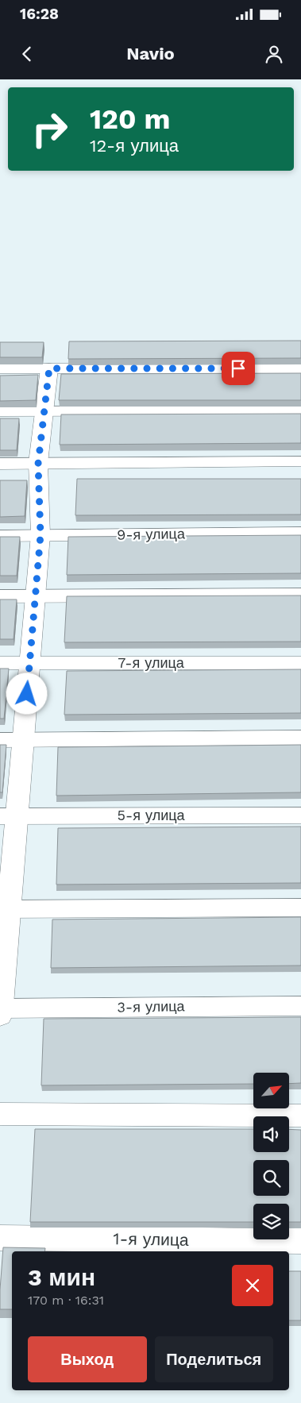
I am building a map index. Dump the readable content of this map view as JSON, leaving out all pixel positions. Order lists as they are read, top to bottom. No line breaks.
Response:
{"streets":{"lane":["9-я улица","7-я улица","5-я улица","3-я улица","1-я улица"]},"north":"top right","page":{"status":"16:28","header":"Navio","turn":["120 m","12-я улица"],"heading":["3 мин","170 m · 16:31"],"buttons":["Выход","Поделиться"]}}
